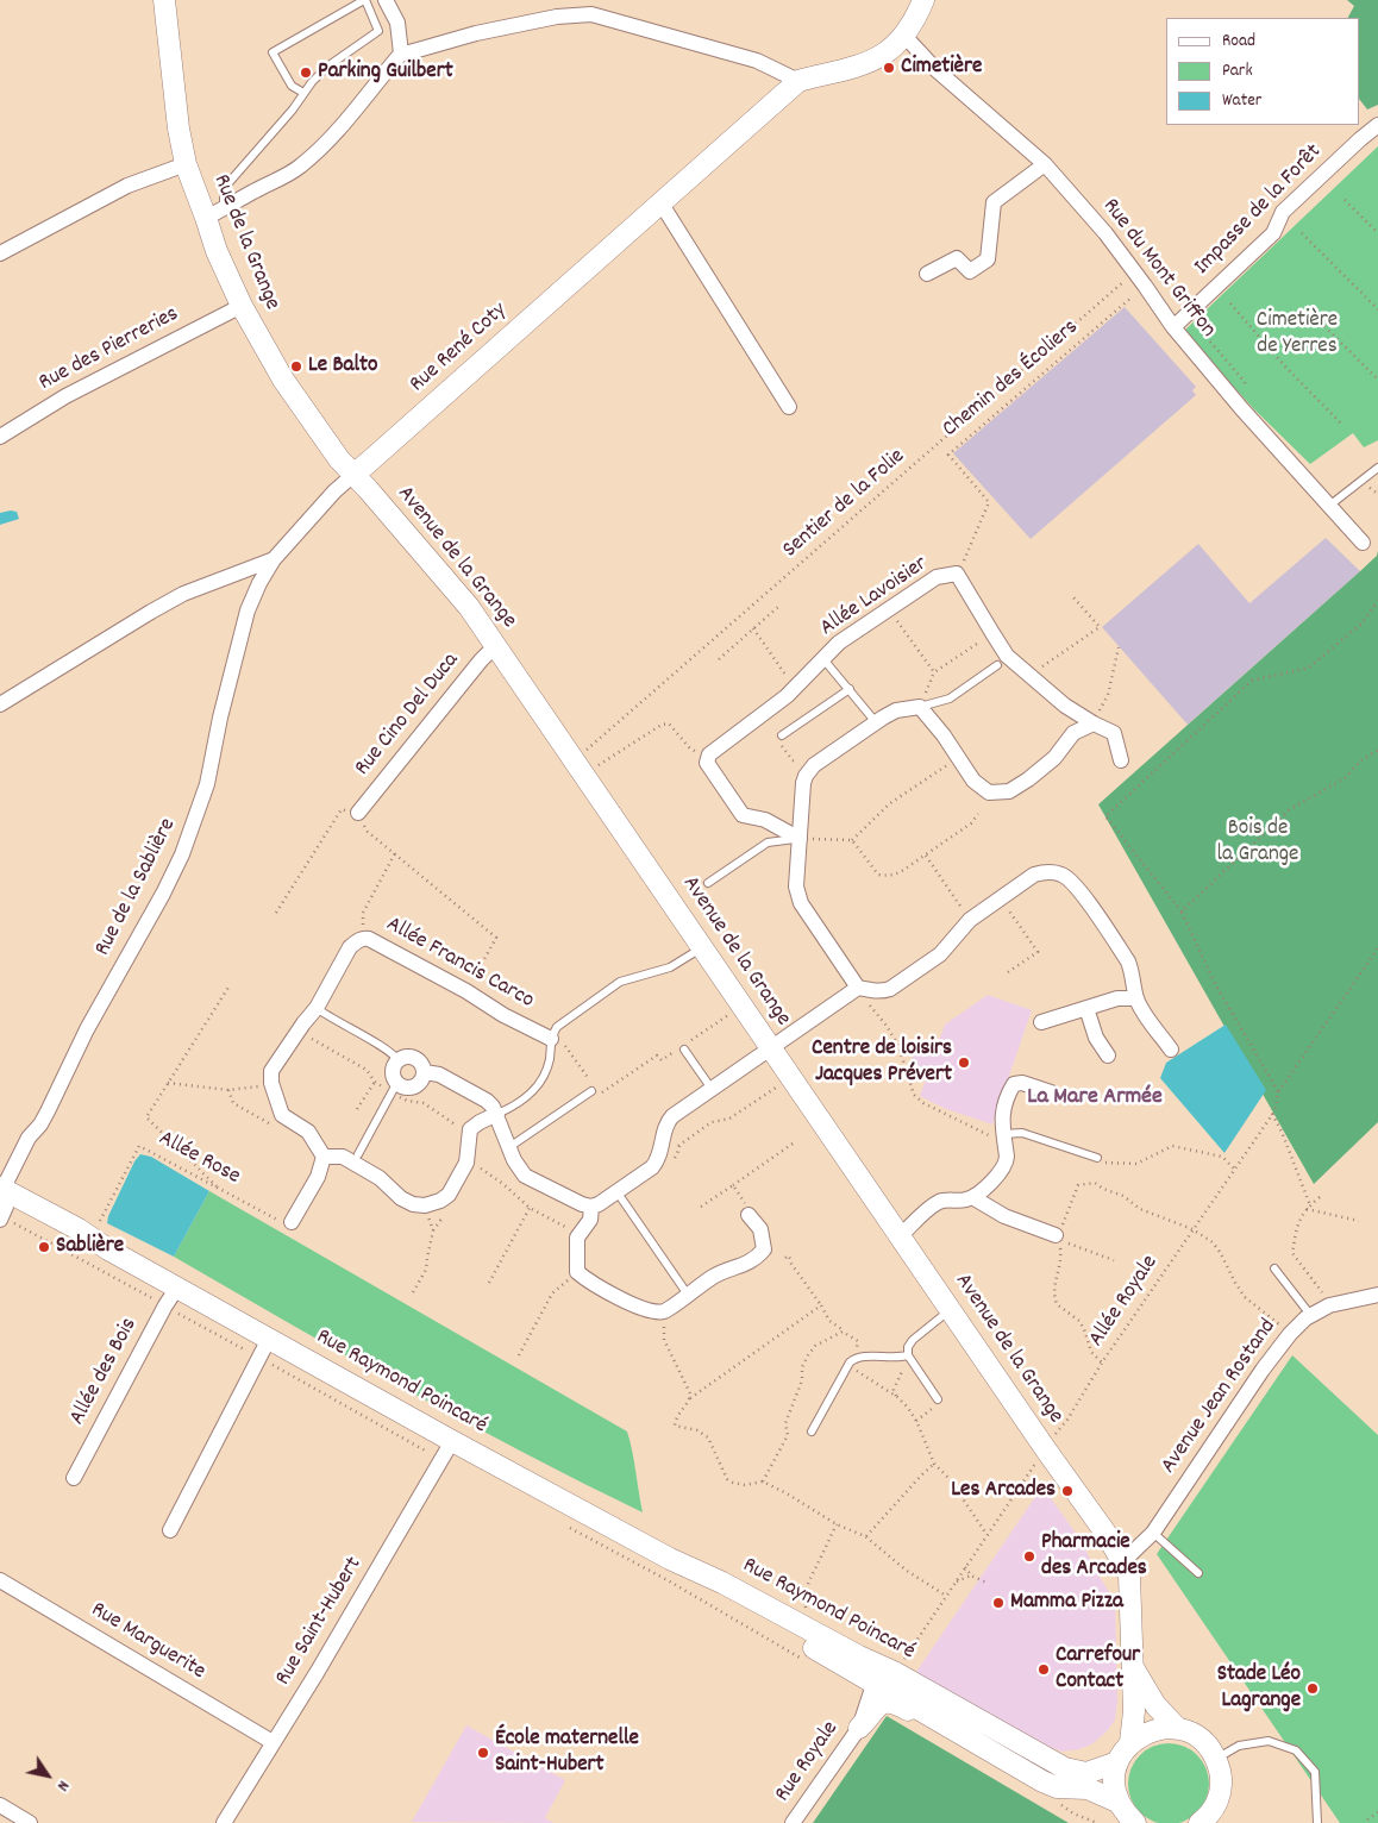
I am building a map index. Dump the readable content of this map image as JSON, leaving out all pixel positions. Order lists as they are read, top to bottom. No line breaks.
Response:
{"streets":{"street":["Impasse de la Forêt","Rue de la Grange","Rue du Mont Griffon","Rue René Coty","Rue des Pierreries","Avenue de la Grange","Allée Lavoisier","Rue Cino Del Duca","Rue de la Sablière","Allée Francis Carco","Allée des Bois","Rue Raymond Poincaré","Avenue Jean Rostand","Rue Saint-Hubert","Rue Marguerite","Rue Royale"],"path":["Chemin des Écoliers","Sentier de la Folie","Allée Rose","Allée Royale"]},"crossings":[["Impasse de la Forêt","Rue du Mont Griffon"],["Rue de la Grange","Rue René Coty"],["Rue de la Grange","Rue des Pierreries"],["Rue de la Grange","Avenue de la Grange"],["Rue du Mont Griffon","Rue René Coty"],["Rue du Mont Griffon","Chemin des Écoliers"],["Rue du Mont Griffon","Sentier de la Folie"],["Rue René Coty","Avenue de la Grange"],["Rue René Coty","Rue de la Sablière"],["Sentier de la Folie","Avenue de la Grange"],["Avenue de la Grange","Rue Cino Del Duca"],["Avenue de la Grange","Allée Royale"],["Avenue de la Grange","Avenue Jean Rostand"],["Rue de la Sablière","Rue Raymond Poincaré"],["Allée Royale","Rue Raymond Poincaré"],["Allée des Bois","Rue Raymond Poincaré"],["Rue Raymond Poincaré","Rue Saint-Hubert"],["Rue Raymond Poincaré","Rue Royale"],["Rue Saint-Hubert","Rue Marguerite"]],"districts":["La Mare Armée"],"parks":["Cimetière de Yerres","Bois de la Grange"],"places":["Cimetière","Parking Guilbert","Le Balto","Centre de loisirs Jacques Prévert","Sablière","Les Arcades","Pharmacie des Arcades","Mamma Pizza","Carrefour Contact","Stade Léo Lagrange","École maternelle Saint-Hubert"],"legend":["Road","Park","Water"],"north":"bottom right"}
